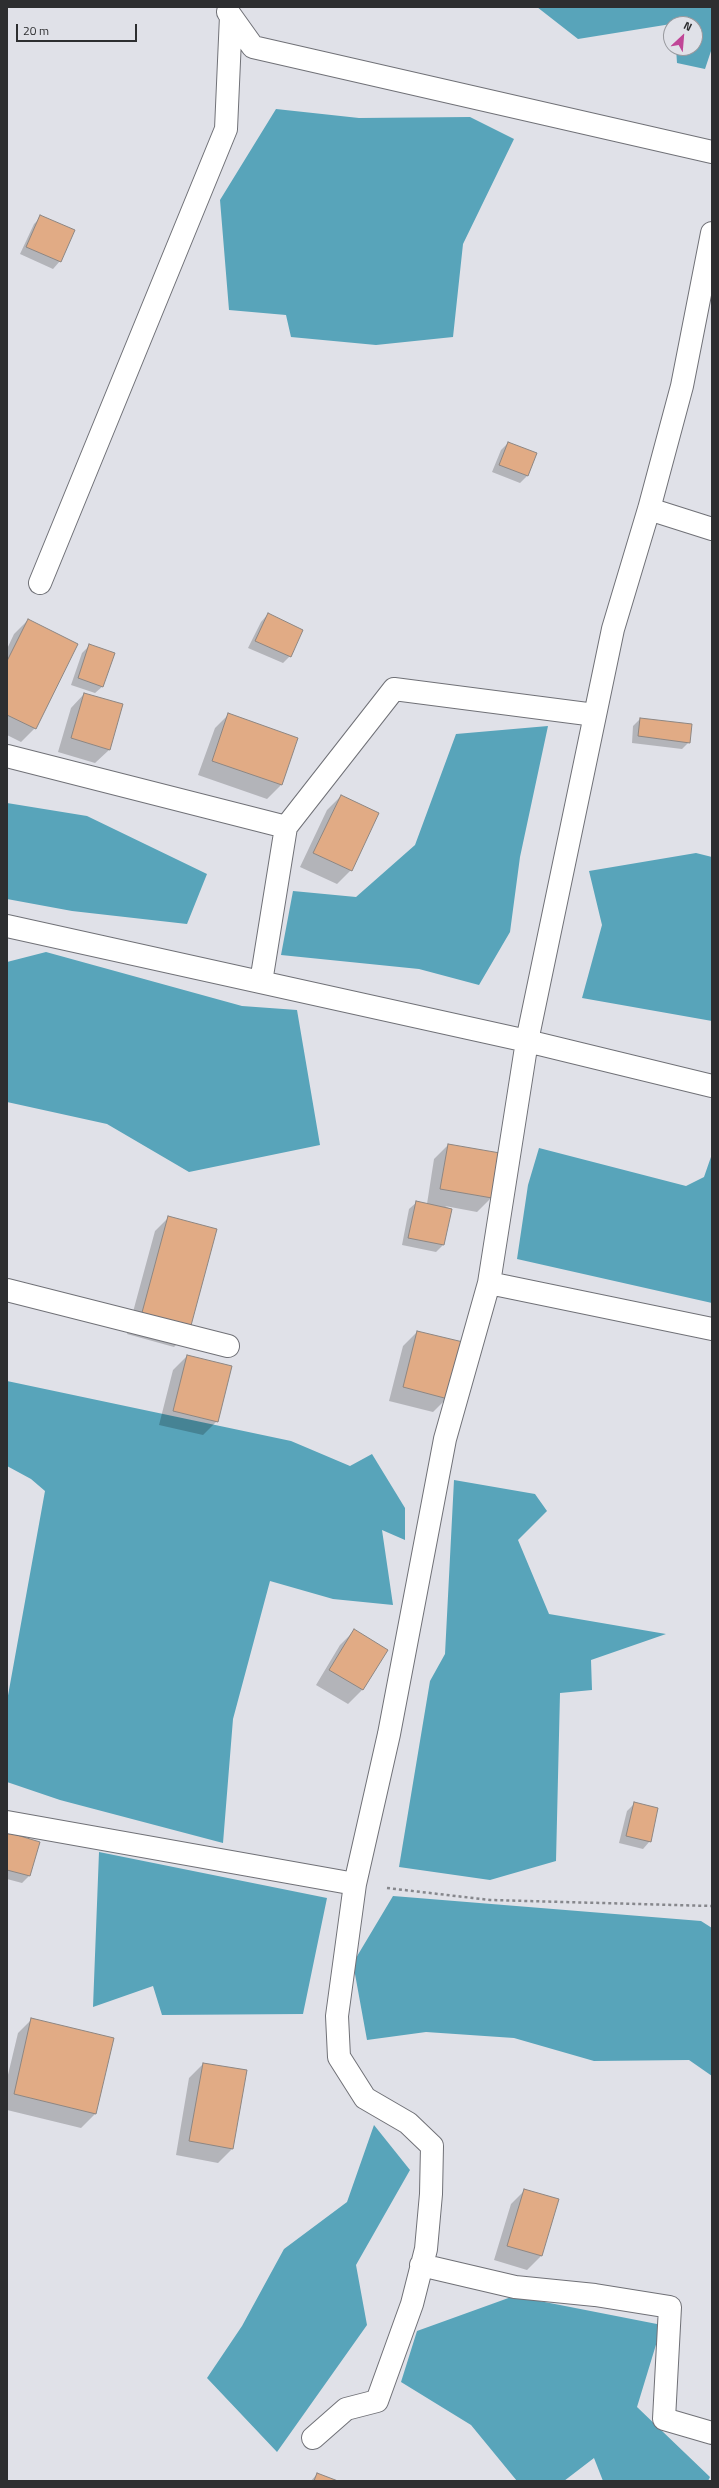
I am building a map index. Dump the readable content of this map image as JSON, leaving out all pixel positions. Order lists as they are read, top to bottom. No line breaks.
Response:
{"scale_bar":"20 m","north":"top right"}
